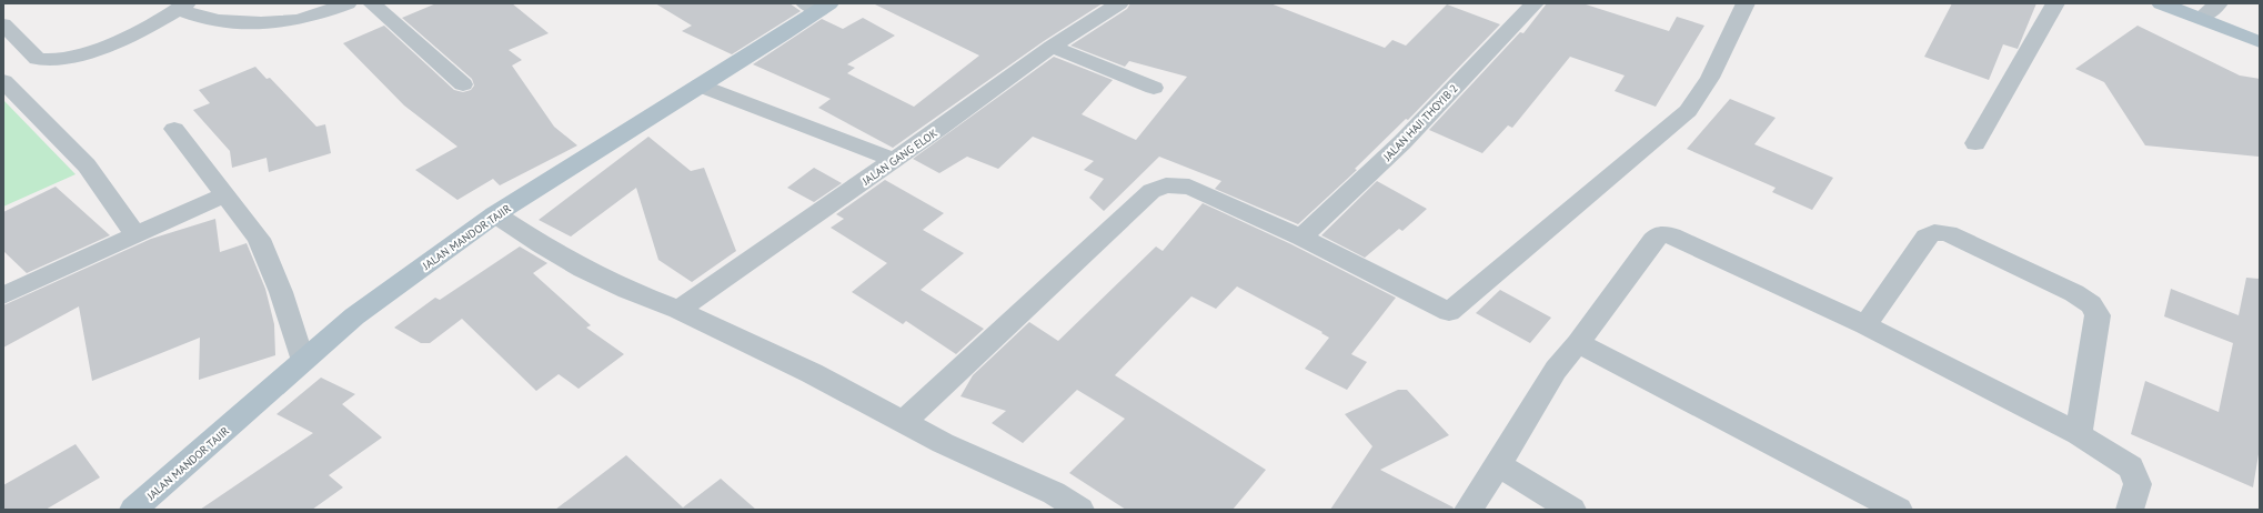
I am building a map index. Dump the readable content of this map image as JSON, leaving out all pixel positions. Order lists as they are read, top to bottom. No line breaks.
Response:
{"streets":{"main road":["JALAN MANDOR TAJIR"],"street":["JALAN HAJI THOYIB 2","JALAN GANG ELOK"]}}
